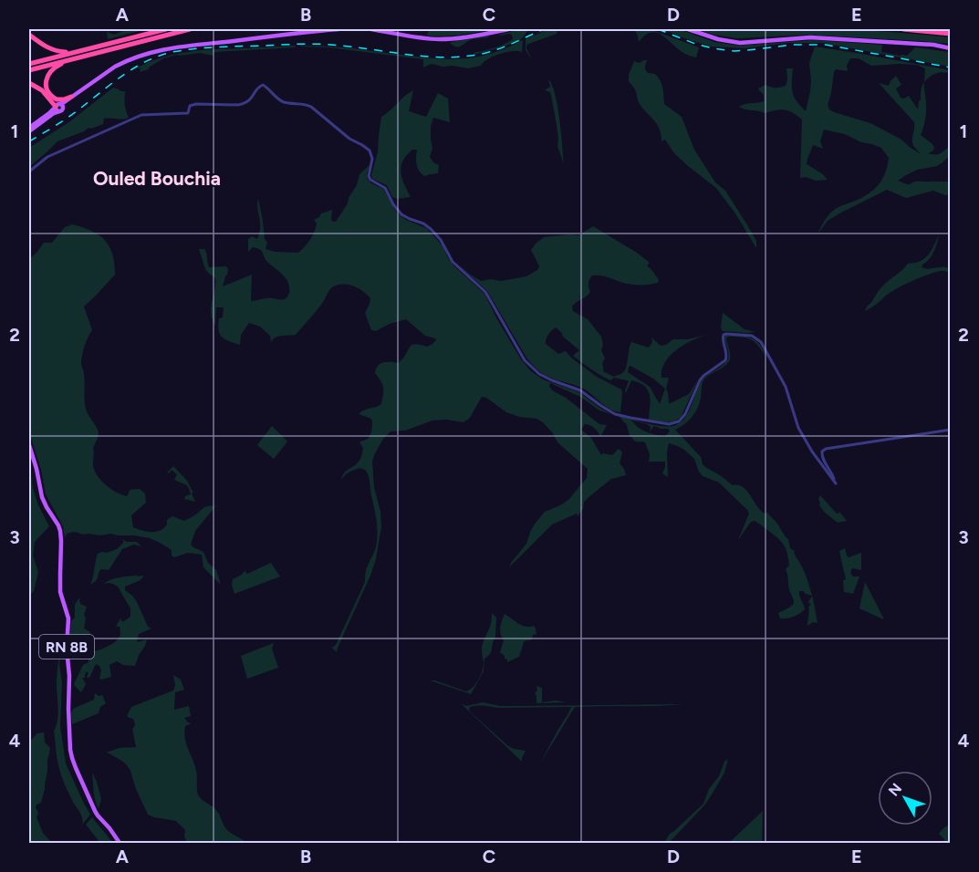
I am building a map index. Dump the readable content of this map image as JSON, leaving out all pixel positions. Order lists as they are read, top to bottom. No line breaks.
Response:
{"streets":{"main road":["RN 8B"]},"districts":["Ouled Bouchia"],"north":"top left","grid":{"columns":["A","B","C","D","E"],"rows":["1","2","3","4"]}}
